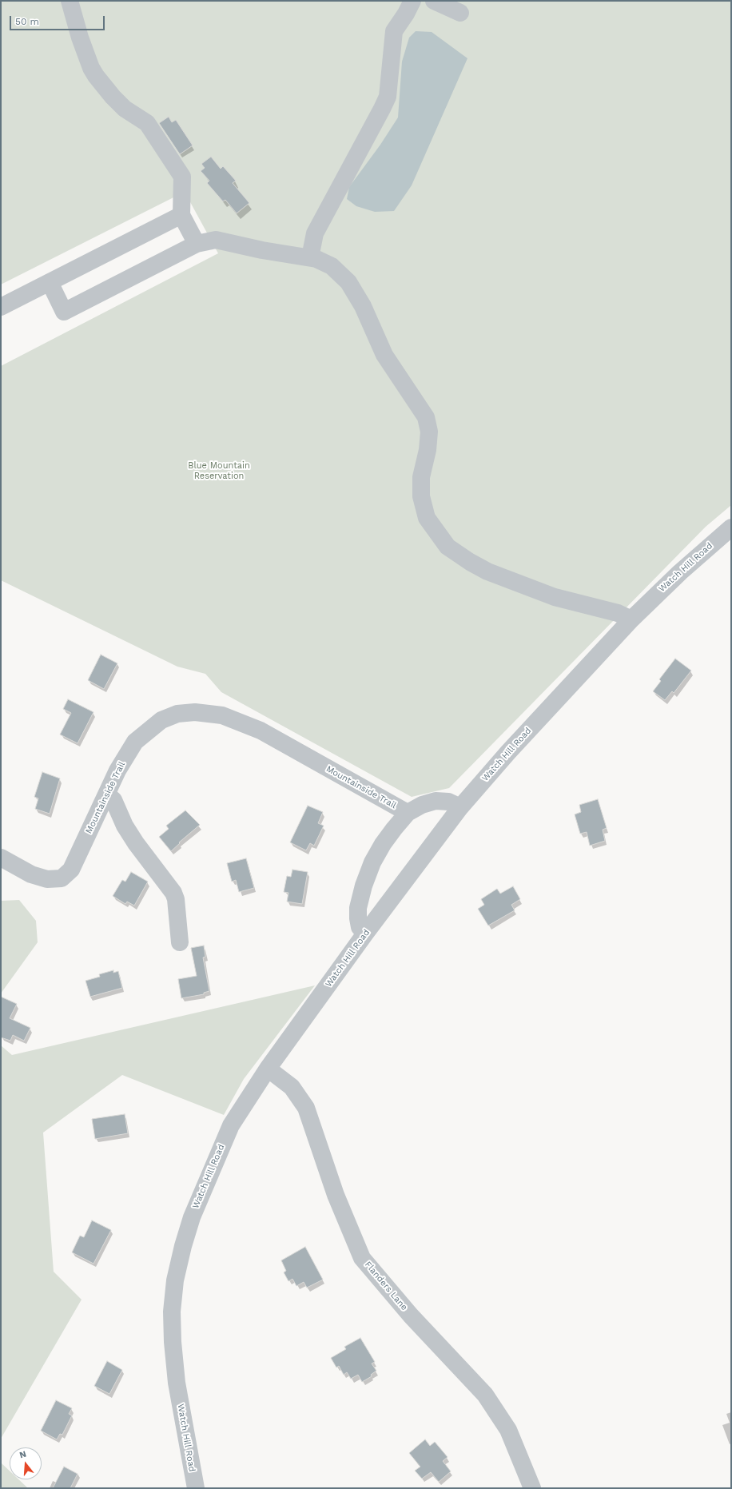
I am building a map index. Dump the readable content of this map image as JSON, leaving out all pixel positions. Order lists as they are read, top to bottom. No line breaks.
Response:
{"streets":{"street":["Watch Hill Road","Mountainside Trail","Flanders Lane"]},"crossings":[["Watch Hill Road","Mountainside Trail"],["Watch Hill Road","Flanders Lane"]],"parks":["Blue Mountain Reservation"],"scale_bar":"50 m","north":"top"}
